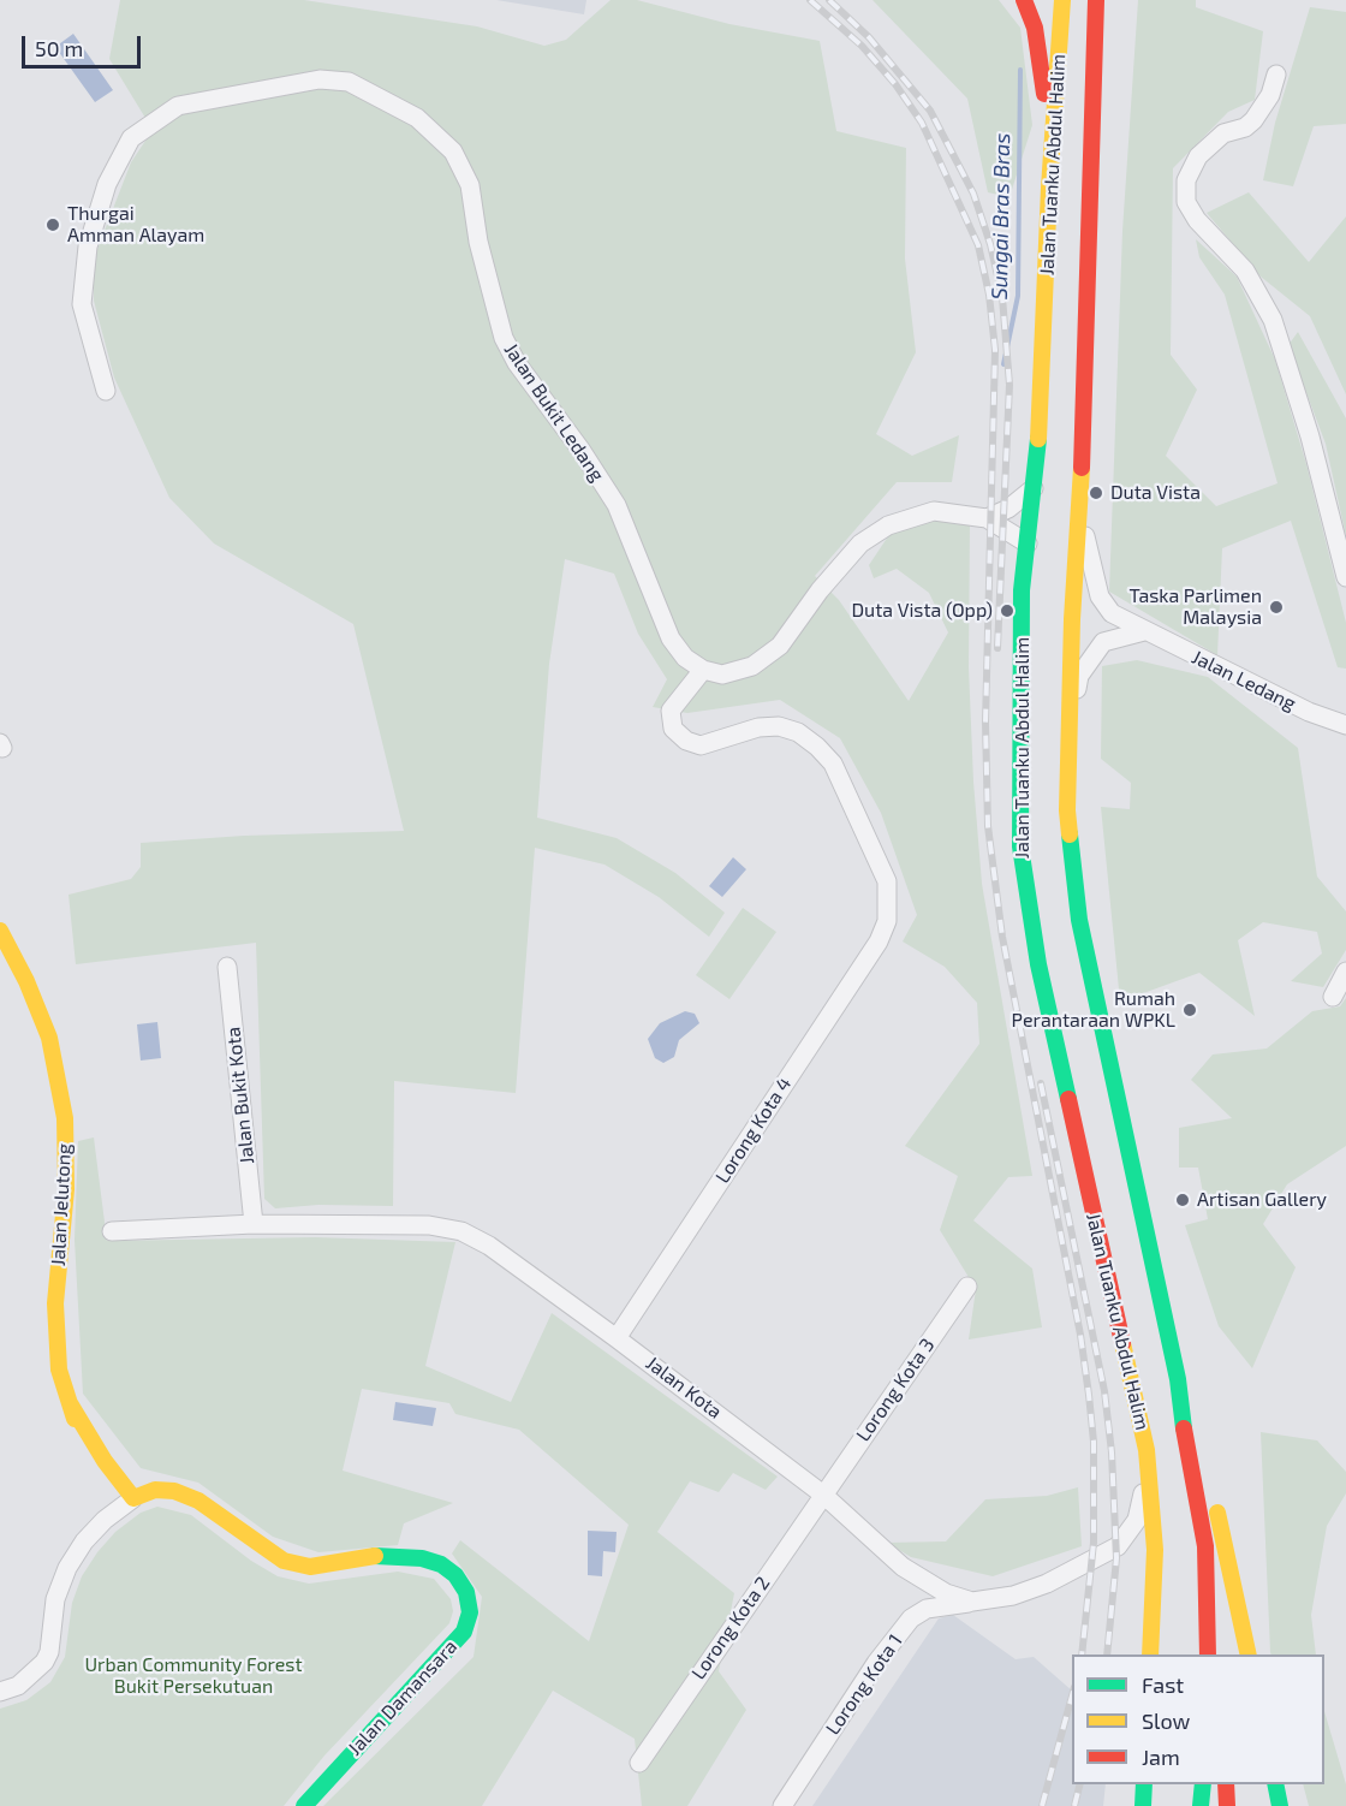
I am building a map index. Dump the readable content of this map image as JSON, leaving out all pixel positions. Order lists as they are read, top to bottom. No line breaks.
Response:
{"streets":{"main road":["Jalan Tuanku Abdul Halim","Jalan Jelutong","Jalan Damansara"],"street":["Jalan Bukit Ledang","Jalan Ledang","Jalan Bukit Kota","Lorong Kota 4","Jalan Kota","Lorong Kota 3","Lorong Kota 2","Lorong Kota 1"]},"crossings":[["Jalan Tuanku Abdul Halim","Jalan Ledang"],["Jalan Bukit Ledang","Lorong Kota 4"],["Jalan Bukit Kota","Jalan Kota"],["Lorong Kota 4","Jalan Kota"],["Jalan Kota","Lorong Kota 3"],["Jalan Kota","Lorong Kota 2"],["Jalan Kota","Lorong Kota 1"],["Lorong Kota 3","Lorong Kota 2"]],"water":["Sungai Bras Bras"],"parks":["Urban Community Forest Bukit Persekutuan"],"places":["Thurgai Amman Alayam","Duta Vista","Taska Parlimen Malaysia","Duta Vista (Opp)","Rumah Perantaraan WPKL","Artisan Gallery"],"legend":["Fast","Slow","Jam"],"scale_bar":"50 m"}
